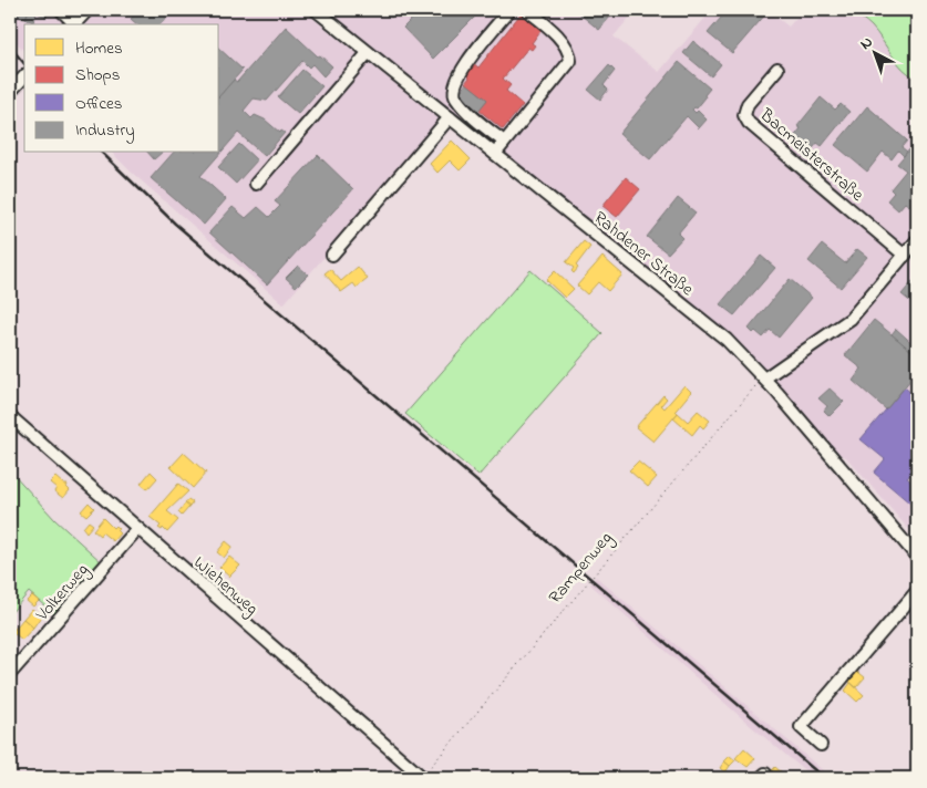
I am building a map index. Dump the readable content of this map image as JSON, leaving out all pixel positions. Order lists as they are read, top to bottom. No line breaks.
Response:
{"streets":{"street":["Bacmeisterstraße","Rahdener Straße","Wiehenweg","Volkerweg"],"path":["Rampenweg"]},"crossings":[["Rahdener Straße","Rampenweg"],["Rampenweg","Wiehenweg"],["Wiehenweg","Volkerweg"]],"legend":["Homes","Shops","Offices","Industry"],"north":"top left"}
